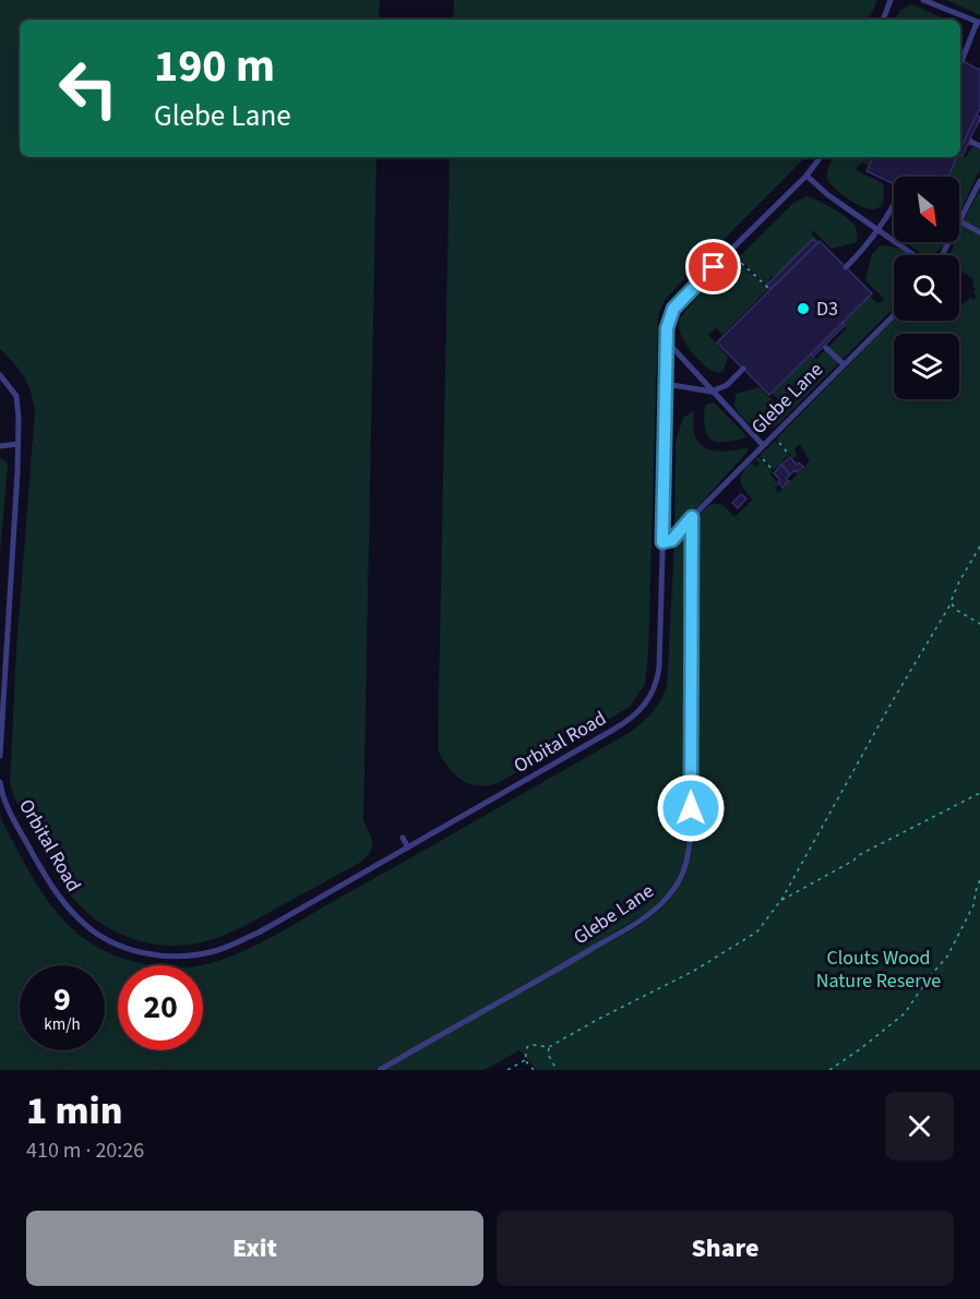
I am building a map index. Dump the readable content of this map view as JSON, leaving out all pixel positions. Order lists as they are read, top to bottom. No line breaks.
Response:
{"streets":{"lane":["Glebe Lane","Orbital Road"]},"crossings":[["Glebe Lane","Orbital Road"]],"parks":["Clouts Wood Nature Reserve"],"places":["D3"],"north":"bottom right","page":{"turn":["190 m","Glebe Lane"],"speed":"9 km/h","limit":"20","heading":["1 min","410 m · 20:26"],"buttons":["Exit","Share"]}}
